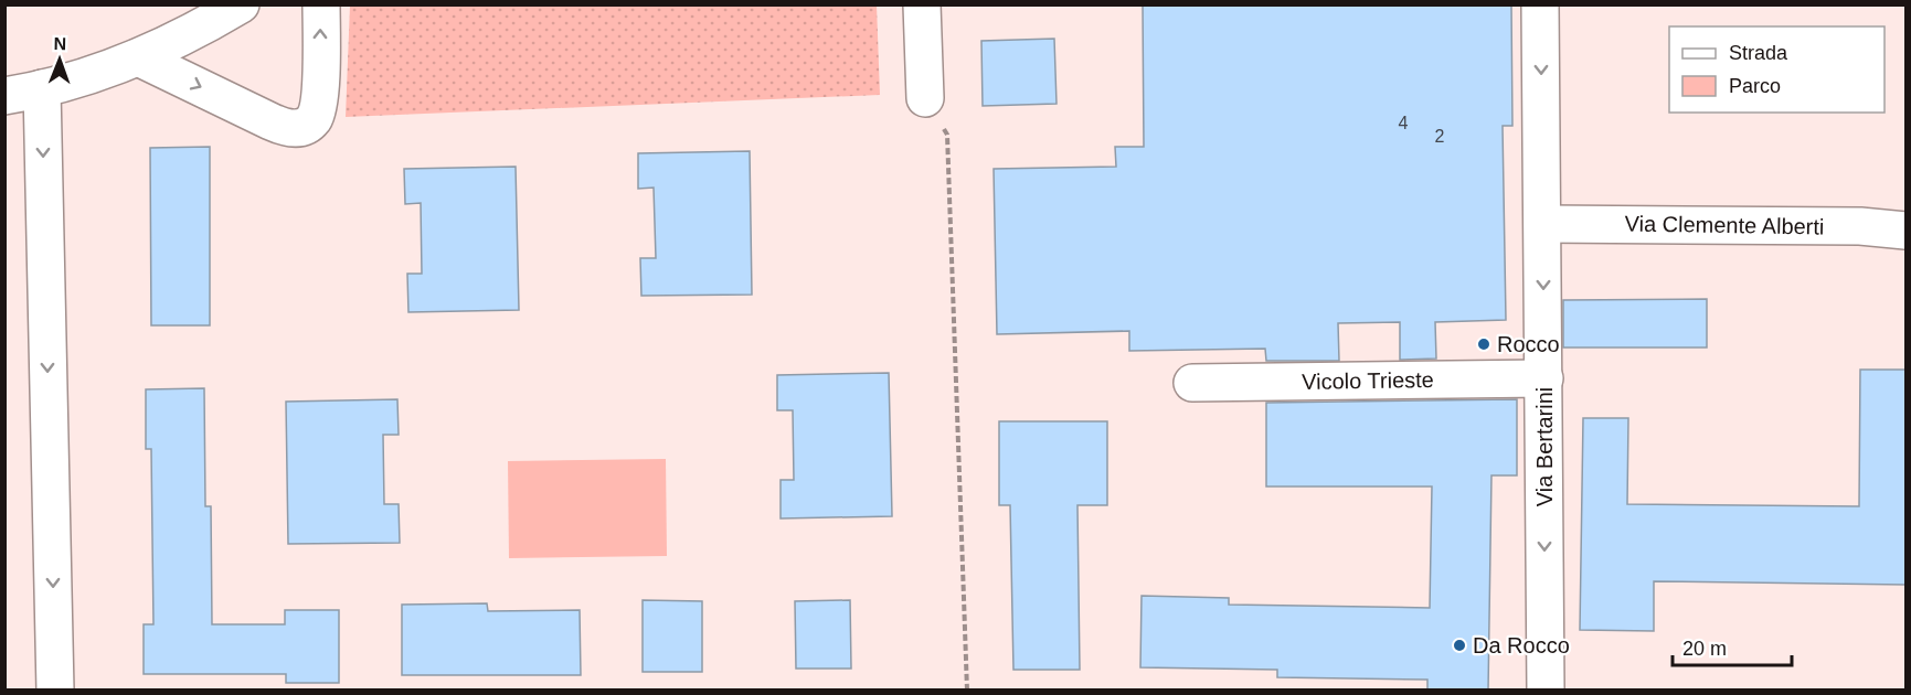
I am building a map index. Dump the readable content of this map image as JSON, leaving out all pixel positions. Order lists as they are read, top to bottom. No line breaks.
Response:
{"streets":{"street":["Via Clemente Alberti","Vicolo Trieste","Via Bertarini"]},"crossings":[["Via Clemente Alberti","Via Bertarini"],["Vicolo Trieste","Via Bertarini"]],"one_way":["Via Bertarini"],"places":["Rocco","Da Rocco"],"house_numbers":["4","2"],"legend":["Strada","Parco"],"scale_bar":"20 m","north":"top"}
